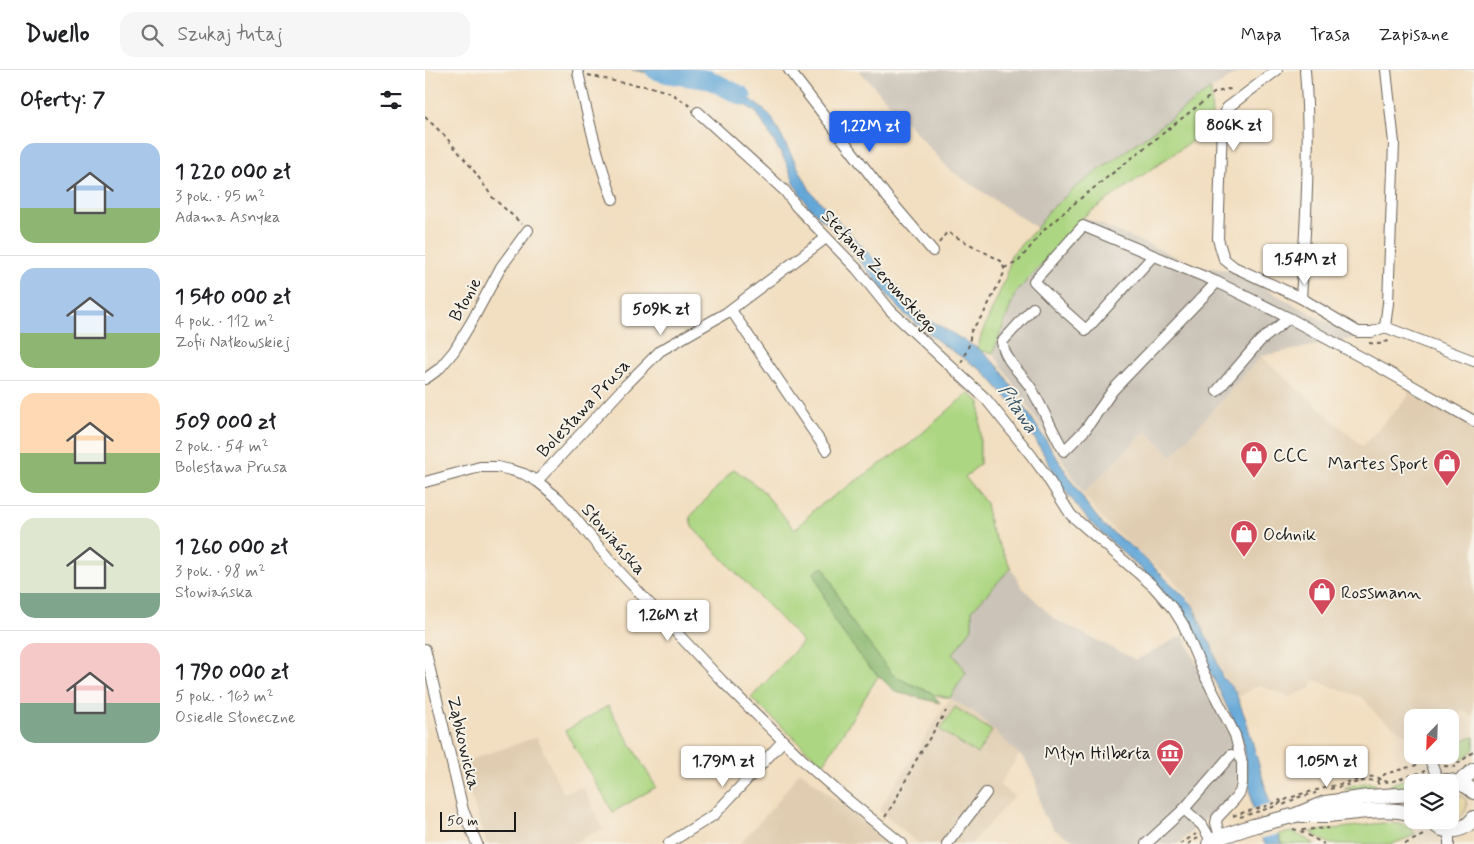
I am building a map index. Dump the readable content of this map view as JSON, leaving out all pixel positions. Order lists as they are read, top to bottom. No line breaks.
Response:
{"streets":{"street":["Stefana Żeromskiego","Błonie","Bolesława Prusa","Słowiańska","Ząbkowicka"]},"crossings":[["Stefana Żeromskiego","Bolesława Prusa"],["Bolesława Prusa","Słowiańska"]],"water":["Piława"],"places":{"shop":["CCC","Martes Sport","Ochnik","Rossmann"],"museum":["Młyn Hilberta"]},"scale_bar":"50 m","north":"bottom left","page":{"header":"Dwello","search":"Szukaj tutaj","nav":["Mapa","Trasa","Zapisane"],"heading":"Oferty: 7","price":["806K zł","1.22M zł","1.54M zł","509K zł","1.26M zł","1.79M zł","1.05M zł"],"list":[{"name":"1 220 000 zł","note":"3 pok. · 95 m² · Adama Asnyka"},{"name":"1 540 000 zł","note":"4 pok. · 112 m² · Zofii Nałkowskiej"},{"name":"509 000 zł","note":"2 pok. · 54 m² · Bolesława Prusa"},{"name":"1 260 000 zł","note":"3 pok. · 98 m² · Słowiańska"},{"name":"1 790 000 zł","note":"5 pok. · 163 m² · Osiedle Słoneczne"}],"scale":"50 m"}}
